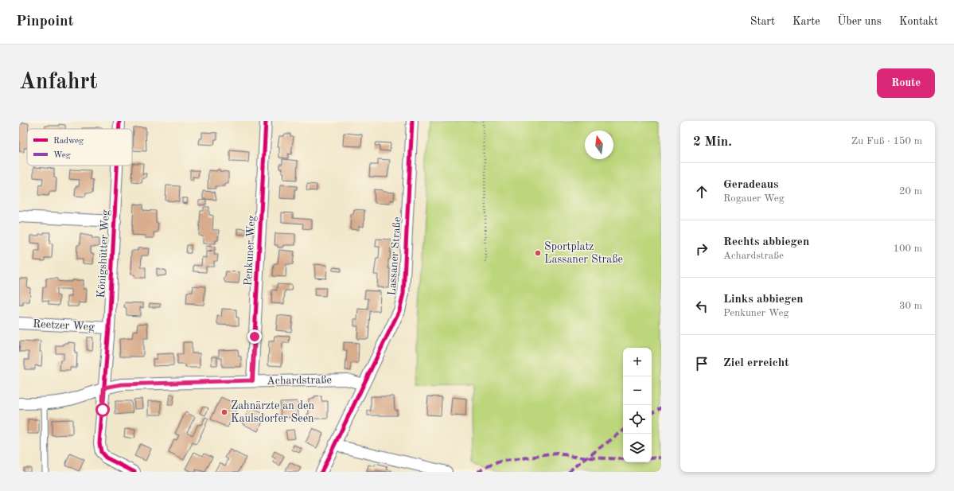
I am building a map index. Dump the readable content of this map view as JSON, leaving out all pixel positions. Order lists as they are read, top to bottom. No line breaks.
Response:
{"streets":{"street":["Penkuner Weg","Königshütter Weg","Lassaner Straße","Reetzer Weg","Achardstraße"]},"crossings":[["Penkuner Weg","Achardstraße"],["Königshütter Weg","Reetzer Weg"],["Königshütter Weg","Achardstraße"],["Lassaner Straße","Achardstraße"]],"places":["Sportplatz Lassaner Straße","Zahnärzte an den Kaulsdorfer Seen"],"legend":["Radweg","Weg"],"north":"top","page":{"header":"Pinpoint","nav":["Start","Karte","Über uns","Kontakt"],"buttons":"Route","title":"Anfahrt","heading":["2 Min.","Zu Fuß · 150 m"],"list":[["Geradeaus","Rogauer Weg","20 m"],["Rechts abbiegen","Achardstraße","100 m"],["Links abbiegen","Penkuner Weg","30 m"],"Ziel erreicht"],"map_buttons":["+","−"]}}
